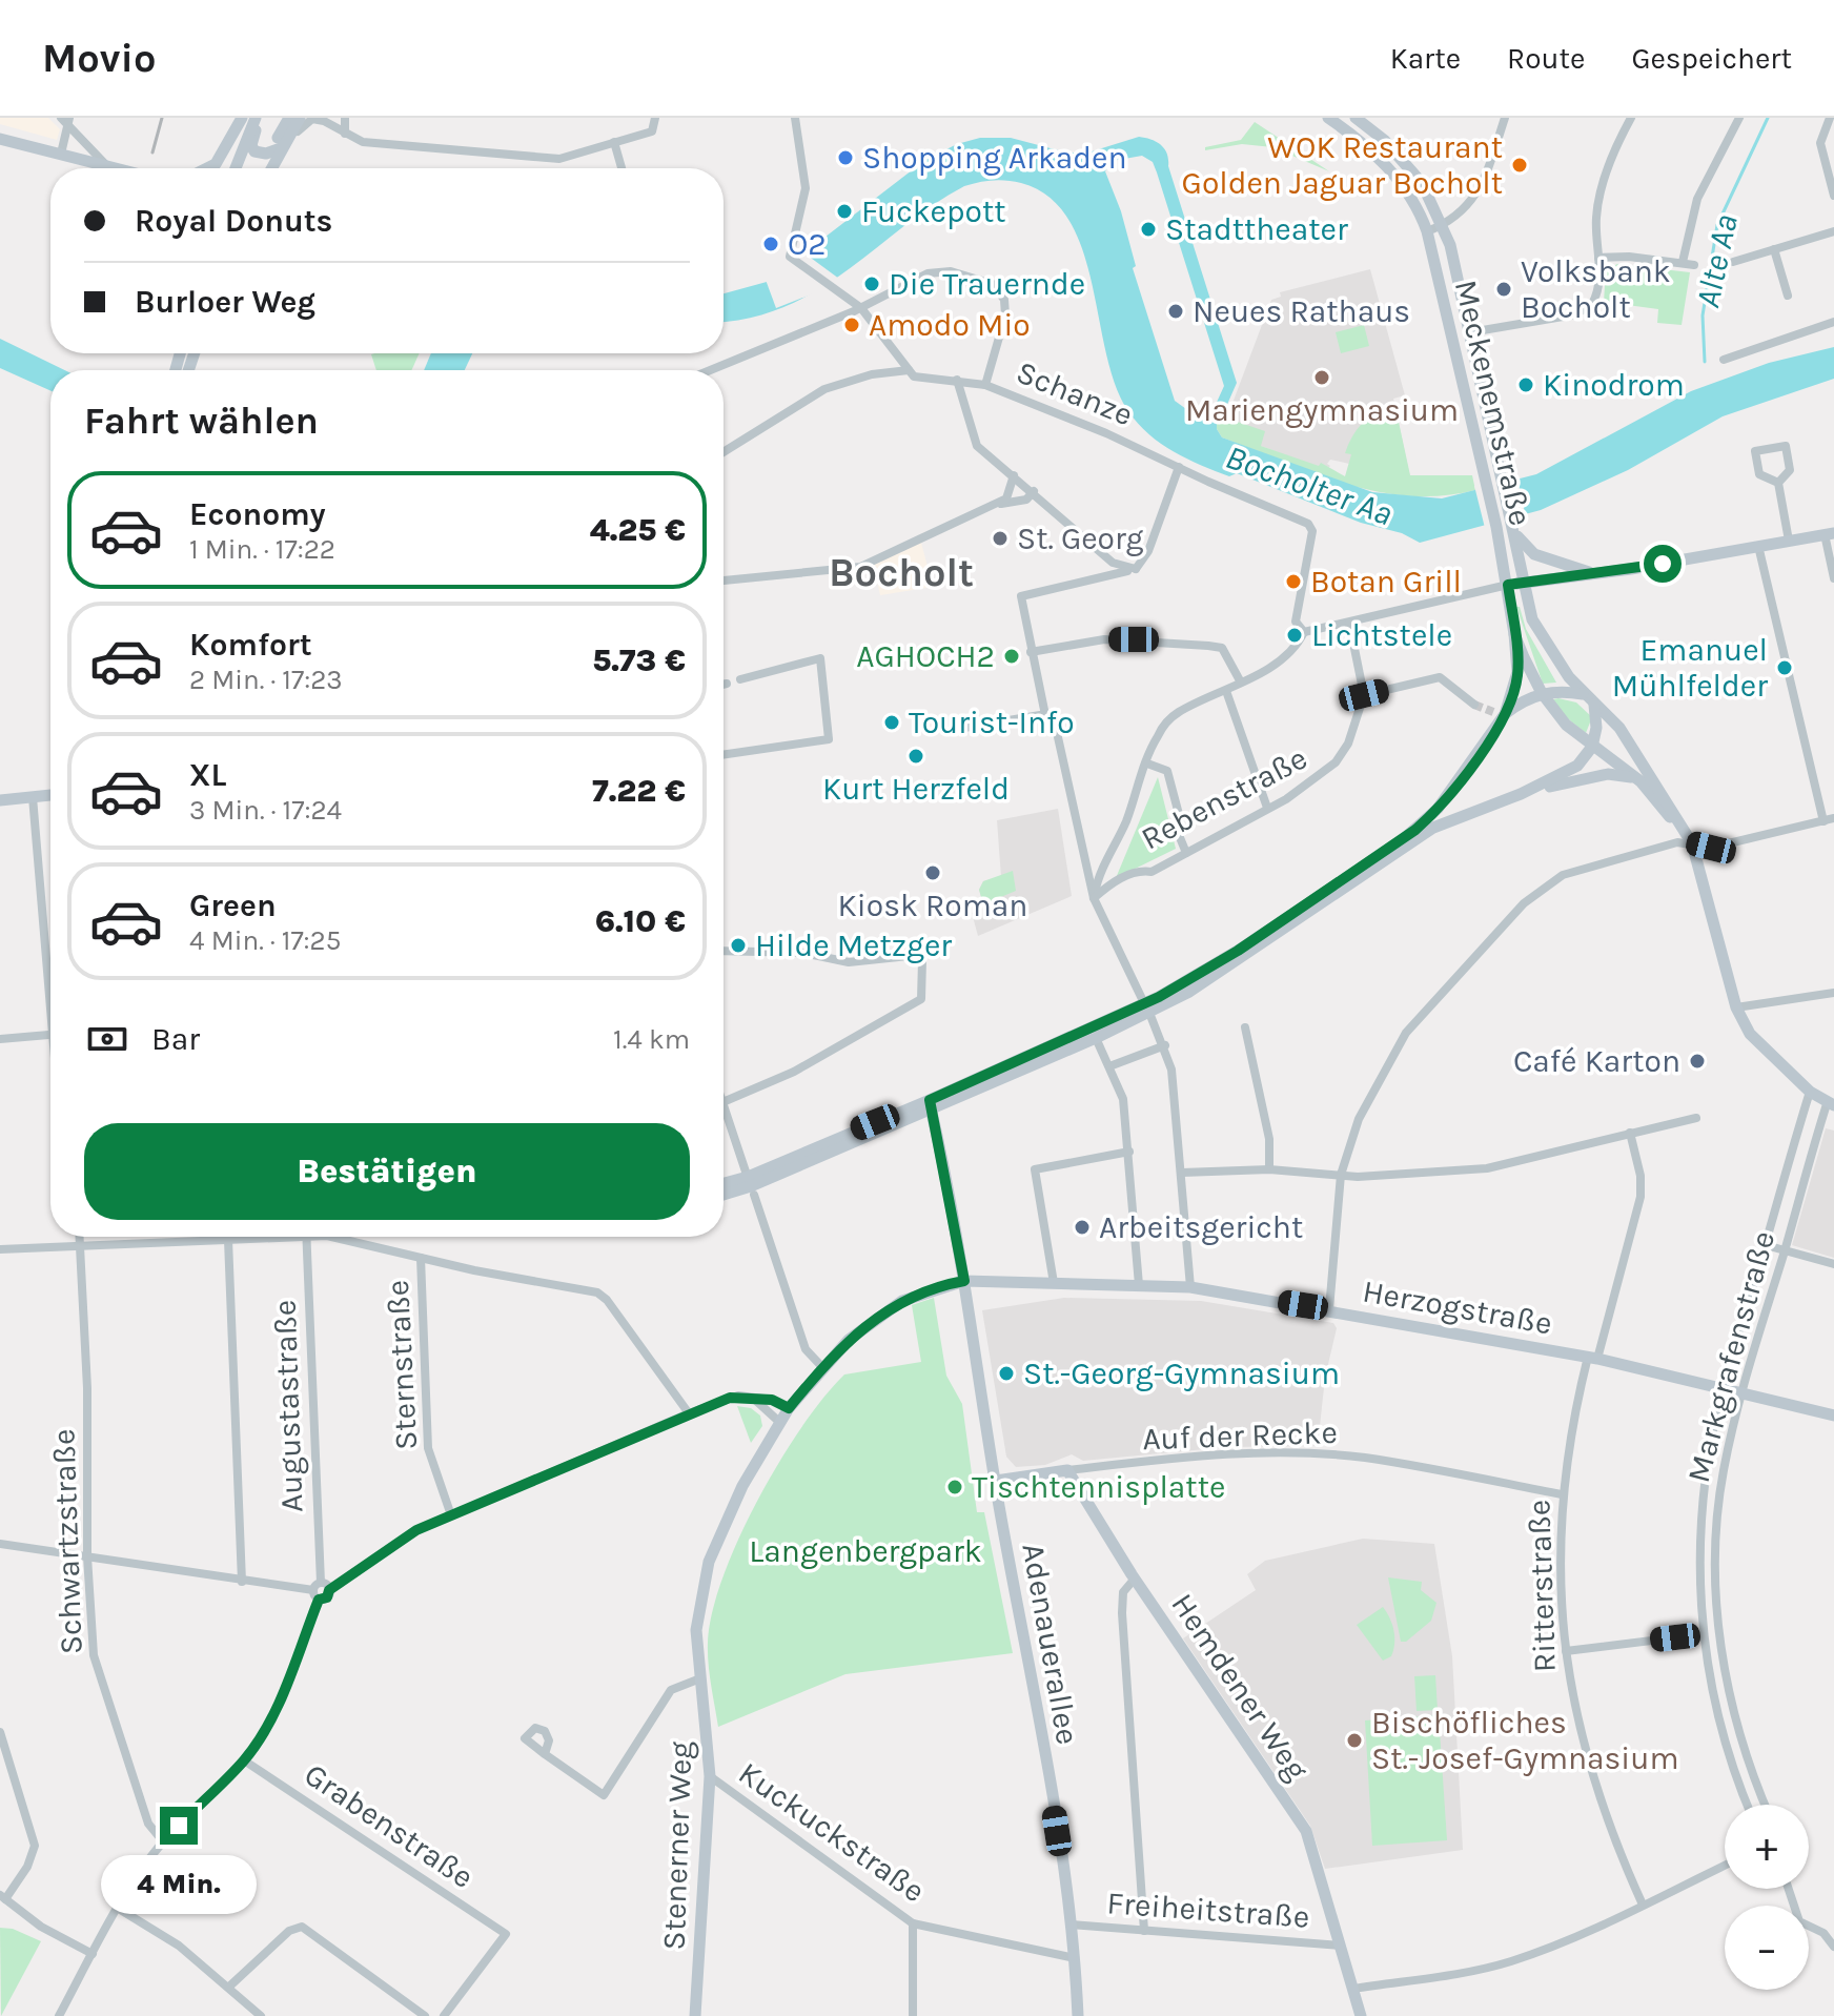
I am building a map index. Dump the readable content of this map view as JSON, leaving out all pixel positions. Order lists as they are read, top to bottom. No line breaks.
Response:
{"streets":{"main road":["Meckenemstraße","Herzogstraße","Adenauerallee","Hemdener Weg","Stenerner Weg"],"street":["Schanze","Rebenstraße","Markgrafenstraße","Sternstraße","Augustastraße","Auf der Recke","Schwartzstraße","Ritterstraße","Grabenstraße","Kuckuckstraße","Freiheitstraße"]},"crossings":[["Herzogstraße","Markgrafenstraße"],["Herzogstraße","Ritterstraße"],["Herzogstraße","Adenauerallee"],["Herzogstraße","Stenerner Weg"],["Auf der Recke","Ritterstraße"],["Auf der Recke","Hemdener Weg"],["Adenauerallee","Kuckuckstraße"],["Adenauerallee","Stenerner Weg"],["Adenauerallee","Freiheitstraße"],["Hemdener Weg","Freiheitstraße"],["Kuckuckstraße","Stenerner Weg"]],"districts":["Bocholt"],"water":["Alte Aa","Bocholter Aa"],"parks":["Langenbergpark"],"places":["Shopping Arkaden","WOK Restaurant Golden Jaguar Bocholt","Fuckepott","Stadttheater","O2","Die Trauernde","Volksbank Bocholt","Neues Rathaus","Amodo Mio","Mariengymnasium","Kinodrom","St. Georg","Botan Grill","Lichtstele","AGHOCH2","Emanuel Mühlfelder","Tourist-Info","Kurt Herzfeld","Kiosk Roman","Hilde Metzger","Café Karton","Arbeitsgericht","St.-Georg-Gymnasium","Tischtennisplatte","Bischöfliches St.-Josef-Gymnasium"],"page":{"header":"Movio","nav":["Karte","Route","Gespeichert"],"banner":["Royal Donuts","Burloer Weg"],"heading":"Fahrt wählen","list":[{"name":"Economy","note":"1 Min. · 17:22","value":"4.25 €"},{"name":"Komfort","note":"2 Min. · 17:23","value":"5.73 €"},{"name":"XL","note":"3 Min. · 17:24","value":"7.22 €"},{"name":"Green","note":"4 Min. · 17:25","value":"6.10 €"}],"pay":["Bar","1.4 km"],"buttons":"Bestätigen","map_buttons":["+","−"],"bubble":"4 Min."}}
